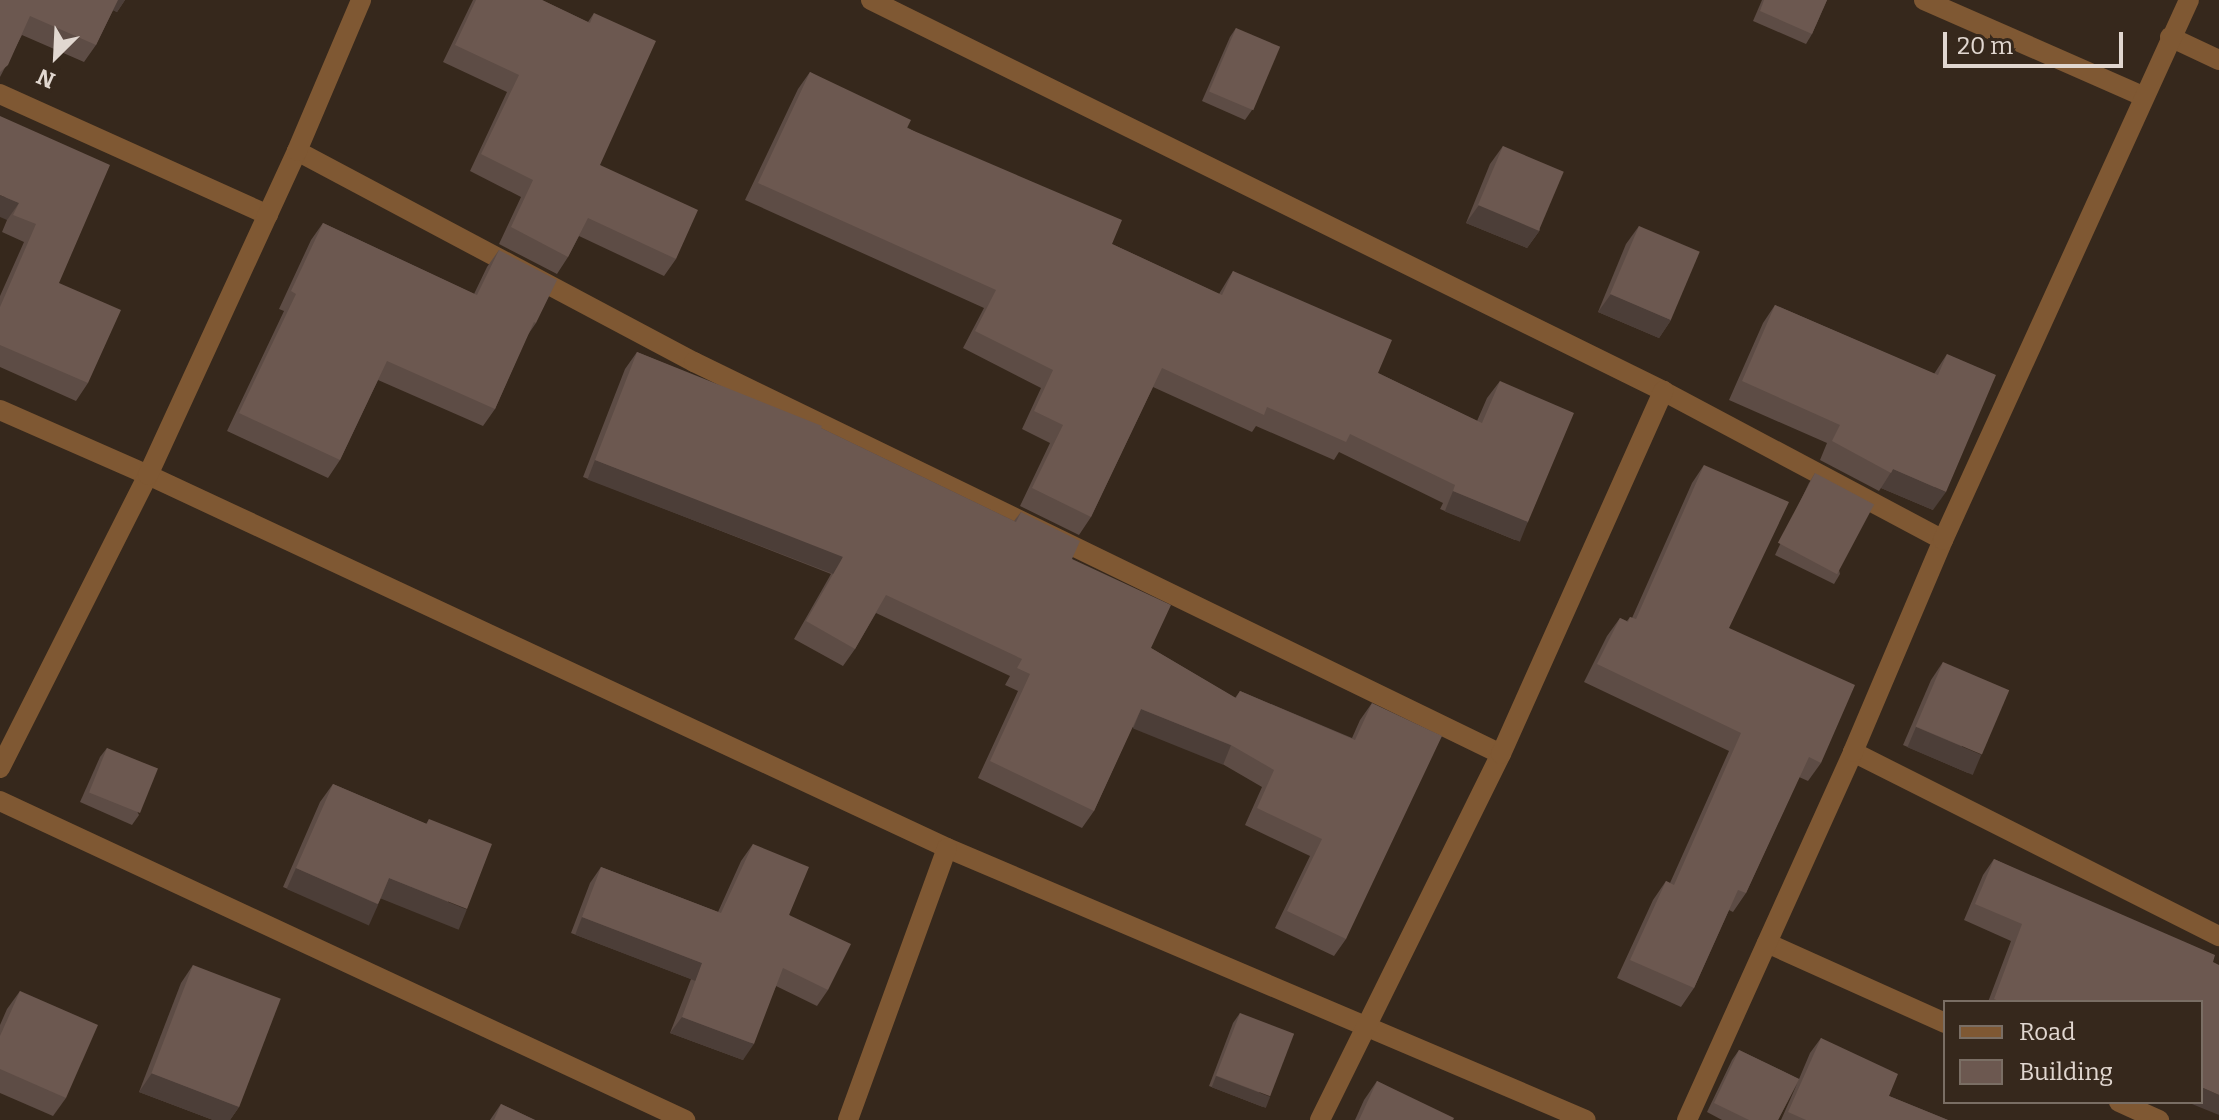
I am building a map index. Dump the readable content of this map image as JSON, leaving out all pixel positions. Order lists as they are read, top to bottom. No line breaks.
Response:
{"legend":["Road","Building"],"scale_bar":"20 m","north":"bottom left"}
